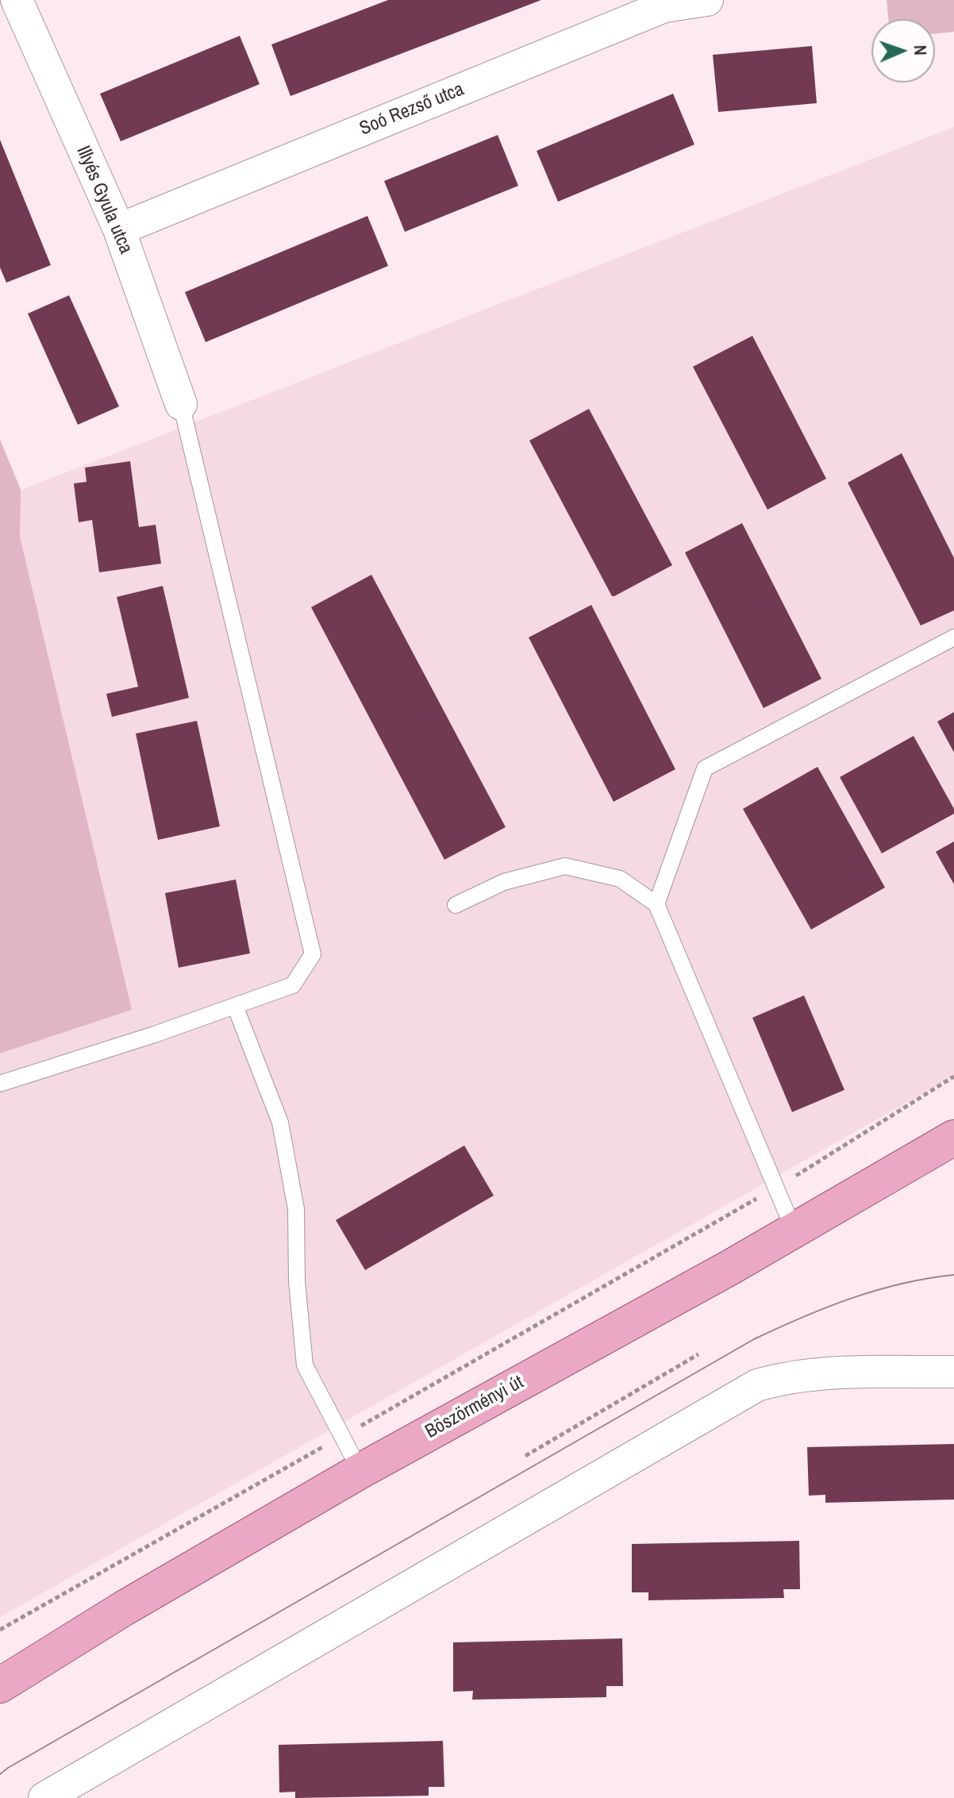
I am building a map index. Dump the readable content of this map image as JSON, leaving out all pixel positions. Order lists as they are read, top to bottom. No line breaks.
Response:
{"streets":{"main road":["Böszörményi út"],"street":["Soó Rezső utca","Illyés Gyula utca"]},"crossings":[["Soó Rezső utca","Illyés Gyula utca"]],"north":"right"}
